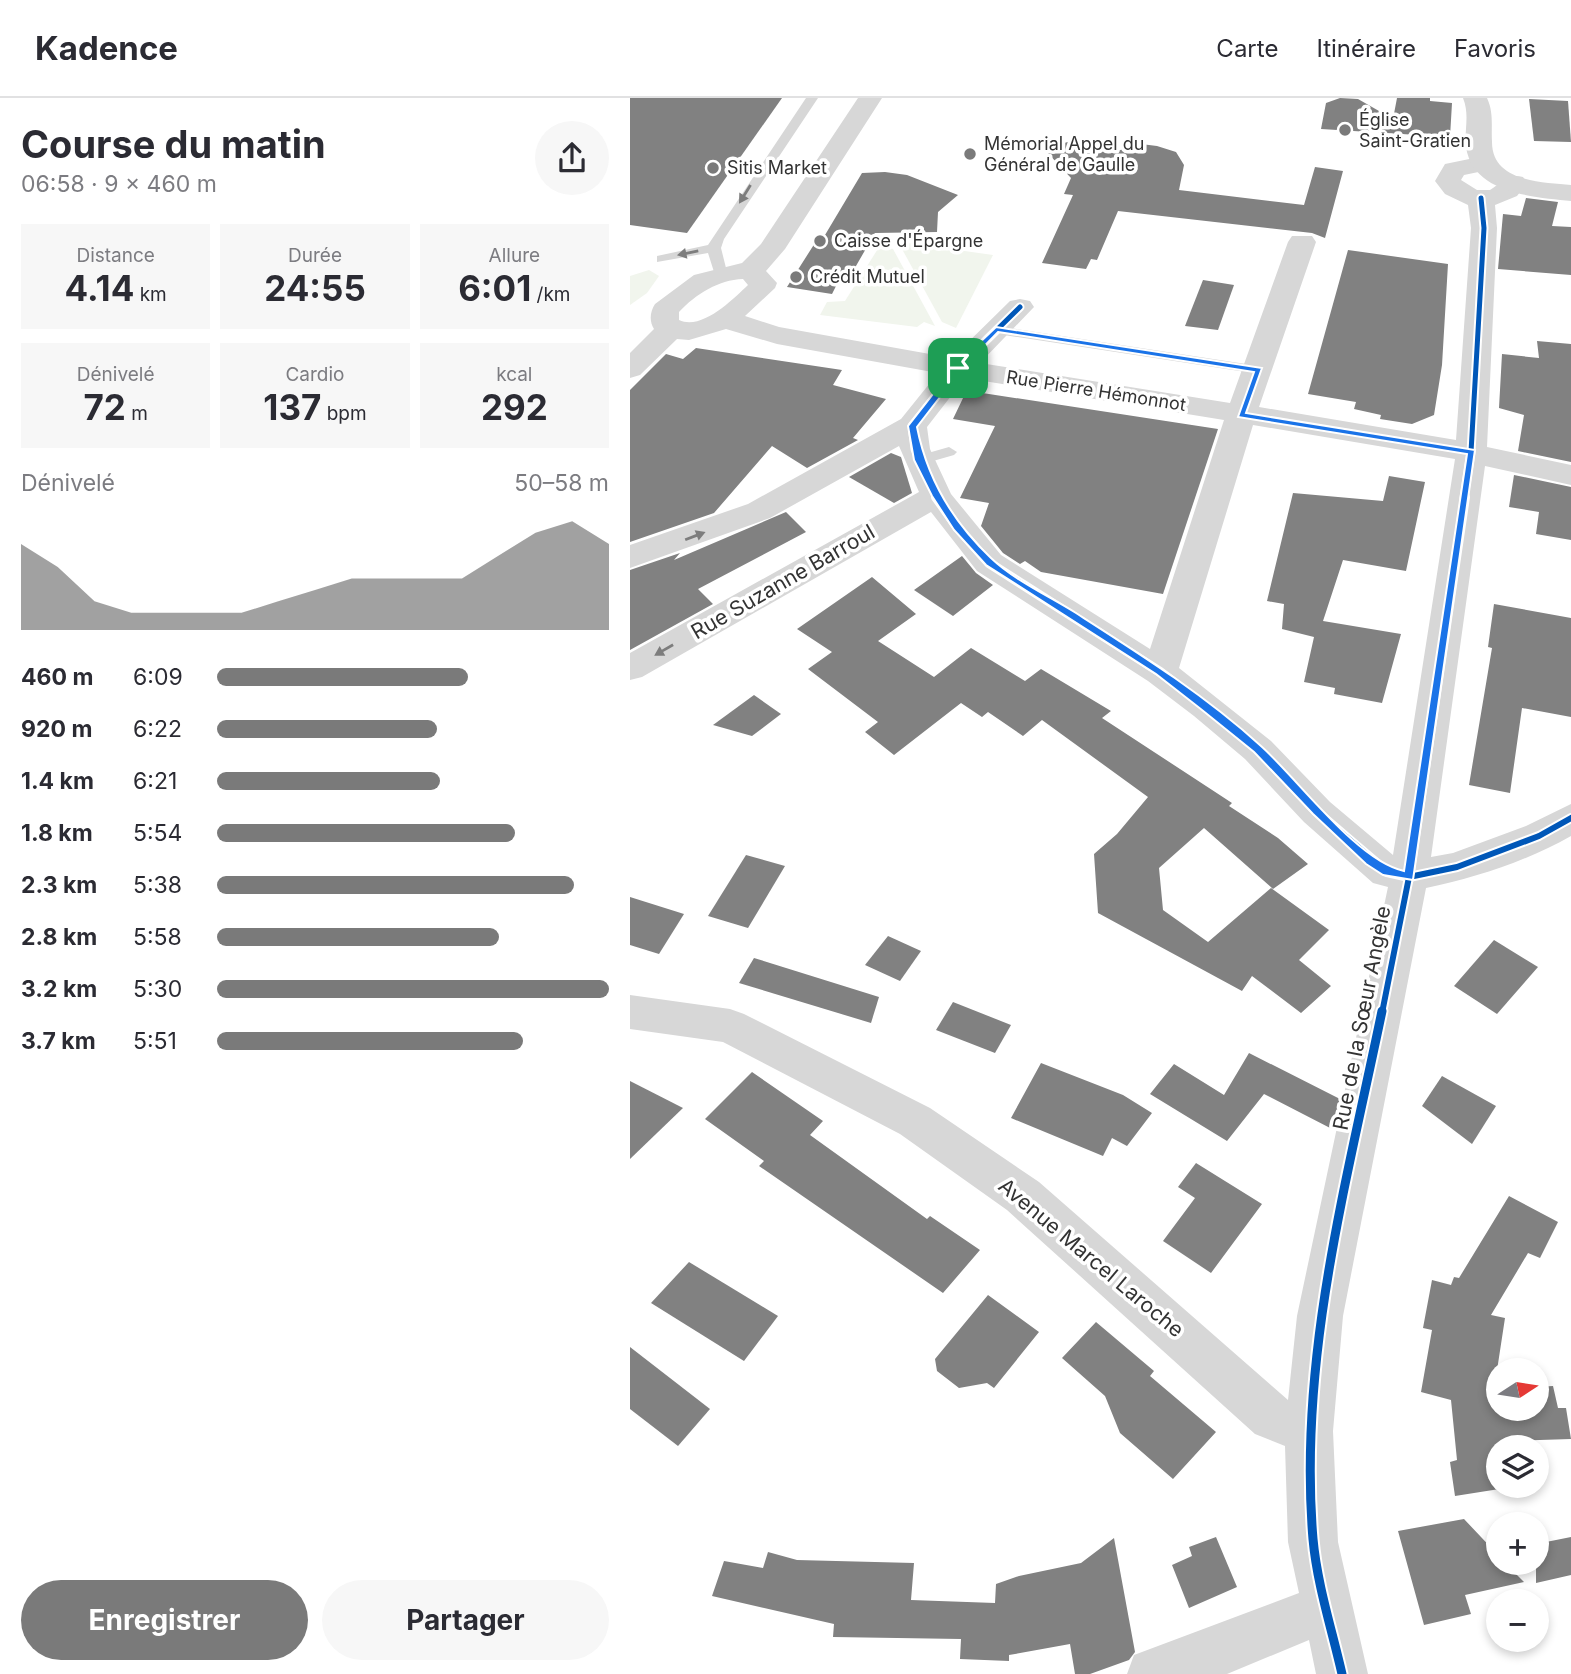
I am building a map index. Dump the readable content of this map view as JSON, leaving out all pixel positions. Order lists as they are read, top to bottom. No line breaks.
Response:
{"streets":{"street":["Rue Pierre Hémonnot","Rue Suzanne Barroul","Rue de la Sœur Angèle","Avenue Marcel Laroche"]},"crossings":[["Rue Pierre Hémonnot","Rue de la Sœur Angèle"],["Rue de la Sœur Angèle","Avenue Marcel Laroche"]],"places":["Église Saint-Gratien","Mémorial Appel du Général de Gaulle","Sitis Market","Caisse d'Épargne","Crédit Mutuel"],"north":"right","page":{"header":"Kadence","nav":["Carte","Itinéraire","Favoris"],"heading":["Course du matin","06:58 · 9 × 460 m"],"stats":[["Distance","4.14 km"],["Durée","24:55"],["Allure","6:01 /km"],["Dénivelé","72 m"],["Cardio","137 bpm"],["kcal","292"]],"chart":["Dénivelé","50–58 m"],"list":[{"name":"460 m","note":"6:09"},{"name":"920 m","note":"6:22"},{"name":"1.4 km","note":"6:21"},{"name":"1.8 km","note":"5:54"},{"name":"2.3 km","note":"5:38"},{"name":"2.8 km","note":"5:58"},{"name":"3.2 km","note":"5:30"},{"name":"3.7 km","note":"5:51"}],"map_buttons":["+","−"],"buttons":["Enregistrer","Partager"]}}
